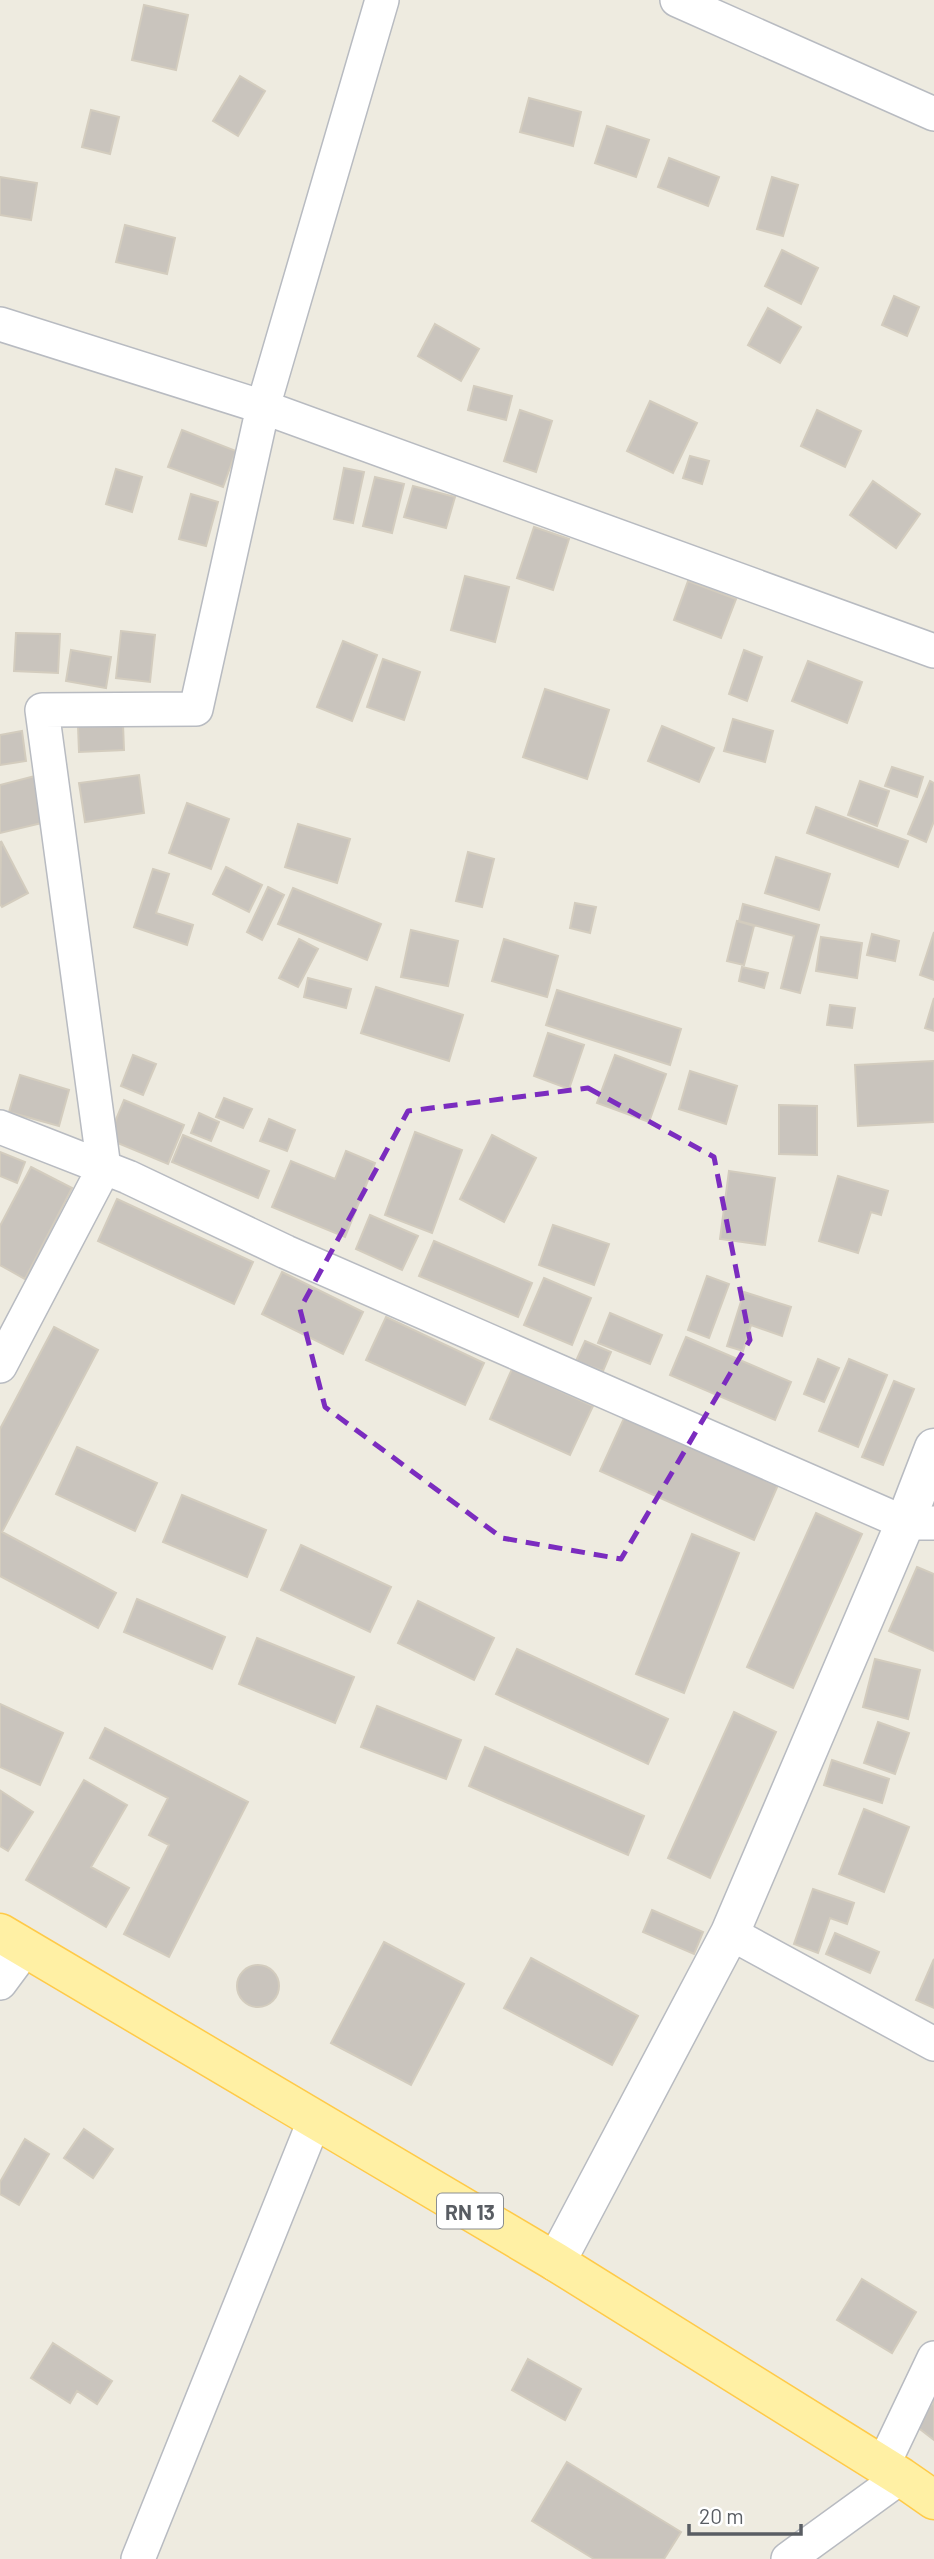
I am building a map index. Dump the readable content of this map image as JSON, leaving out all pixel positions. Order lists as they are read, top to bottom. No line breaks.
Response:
{"streets":{"main road":["RN 13"]},"scale_bar":"20 m"}
